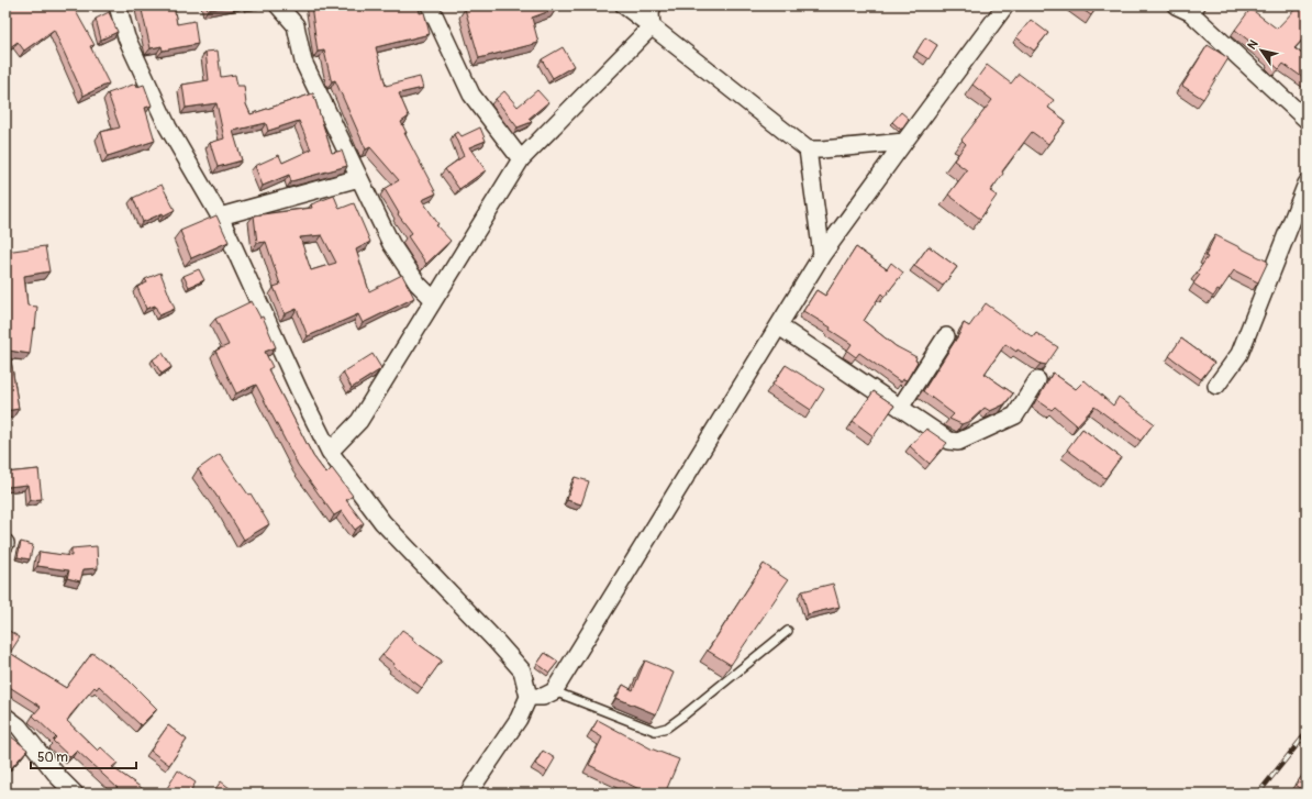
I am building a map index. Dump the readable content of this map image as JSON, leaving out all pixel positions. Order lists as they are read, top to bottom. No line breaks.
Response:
{"scale_bar":"50 m","north":"top left"}
